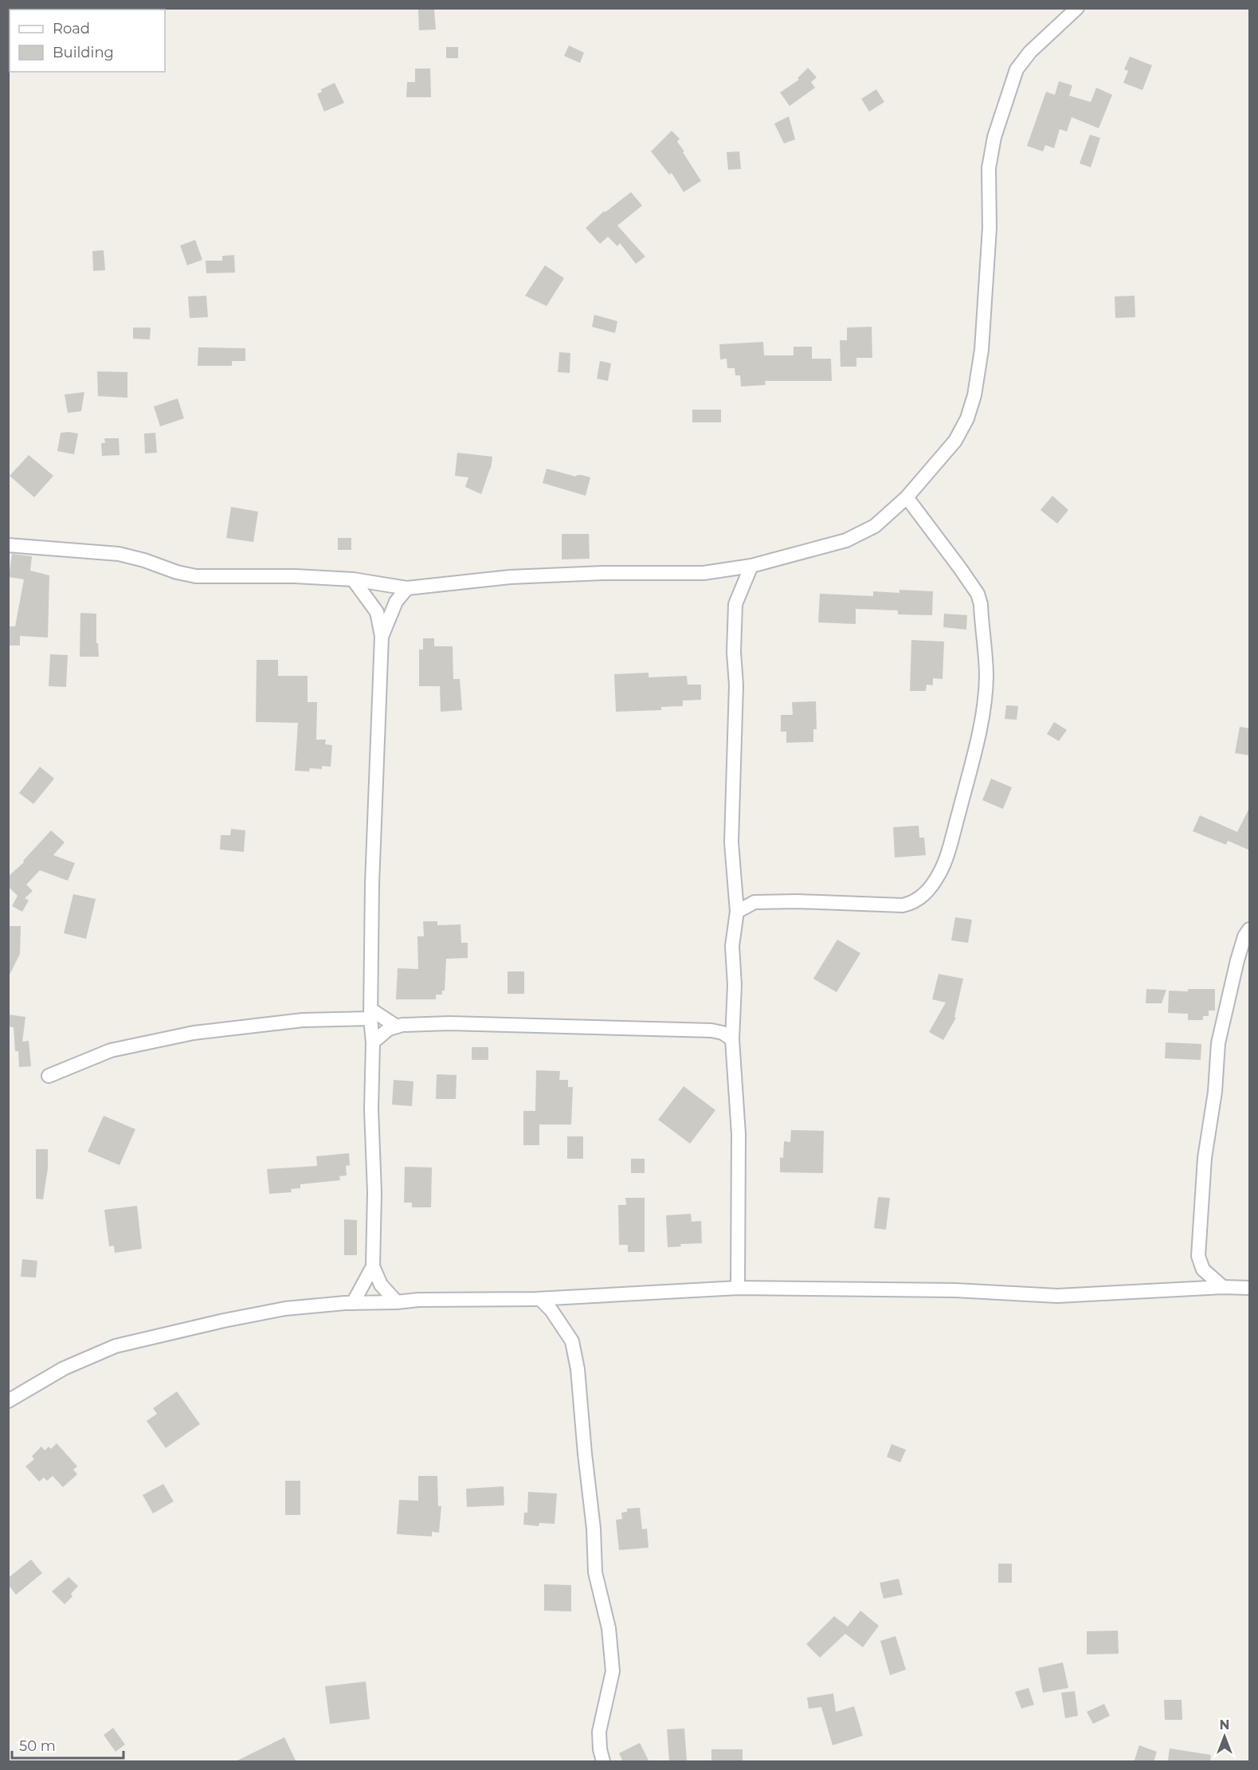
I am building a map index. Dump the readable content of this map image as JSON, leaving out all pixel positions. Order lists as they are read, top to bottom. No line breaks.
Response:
{"legend":["Road","Building"],"scale_bar":"50 m","north":"top"}
